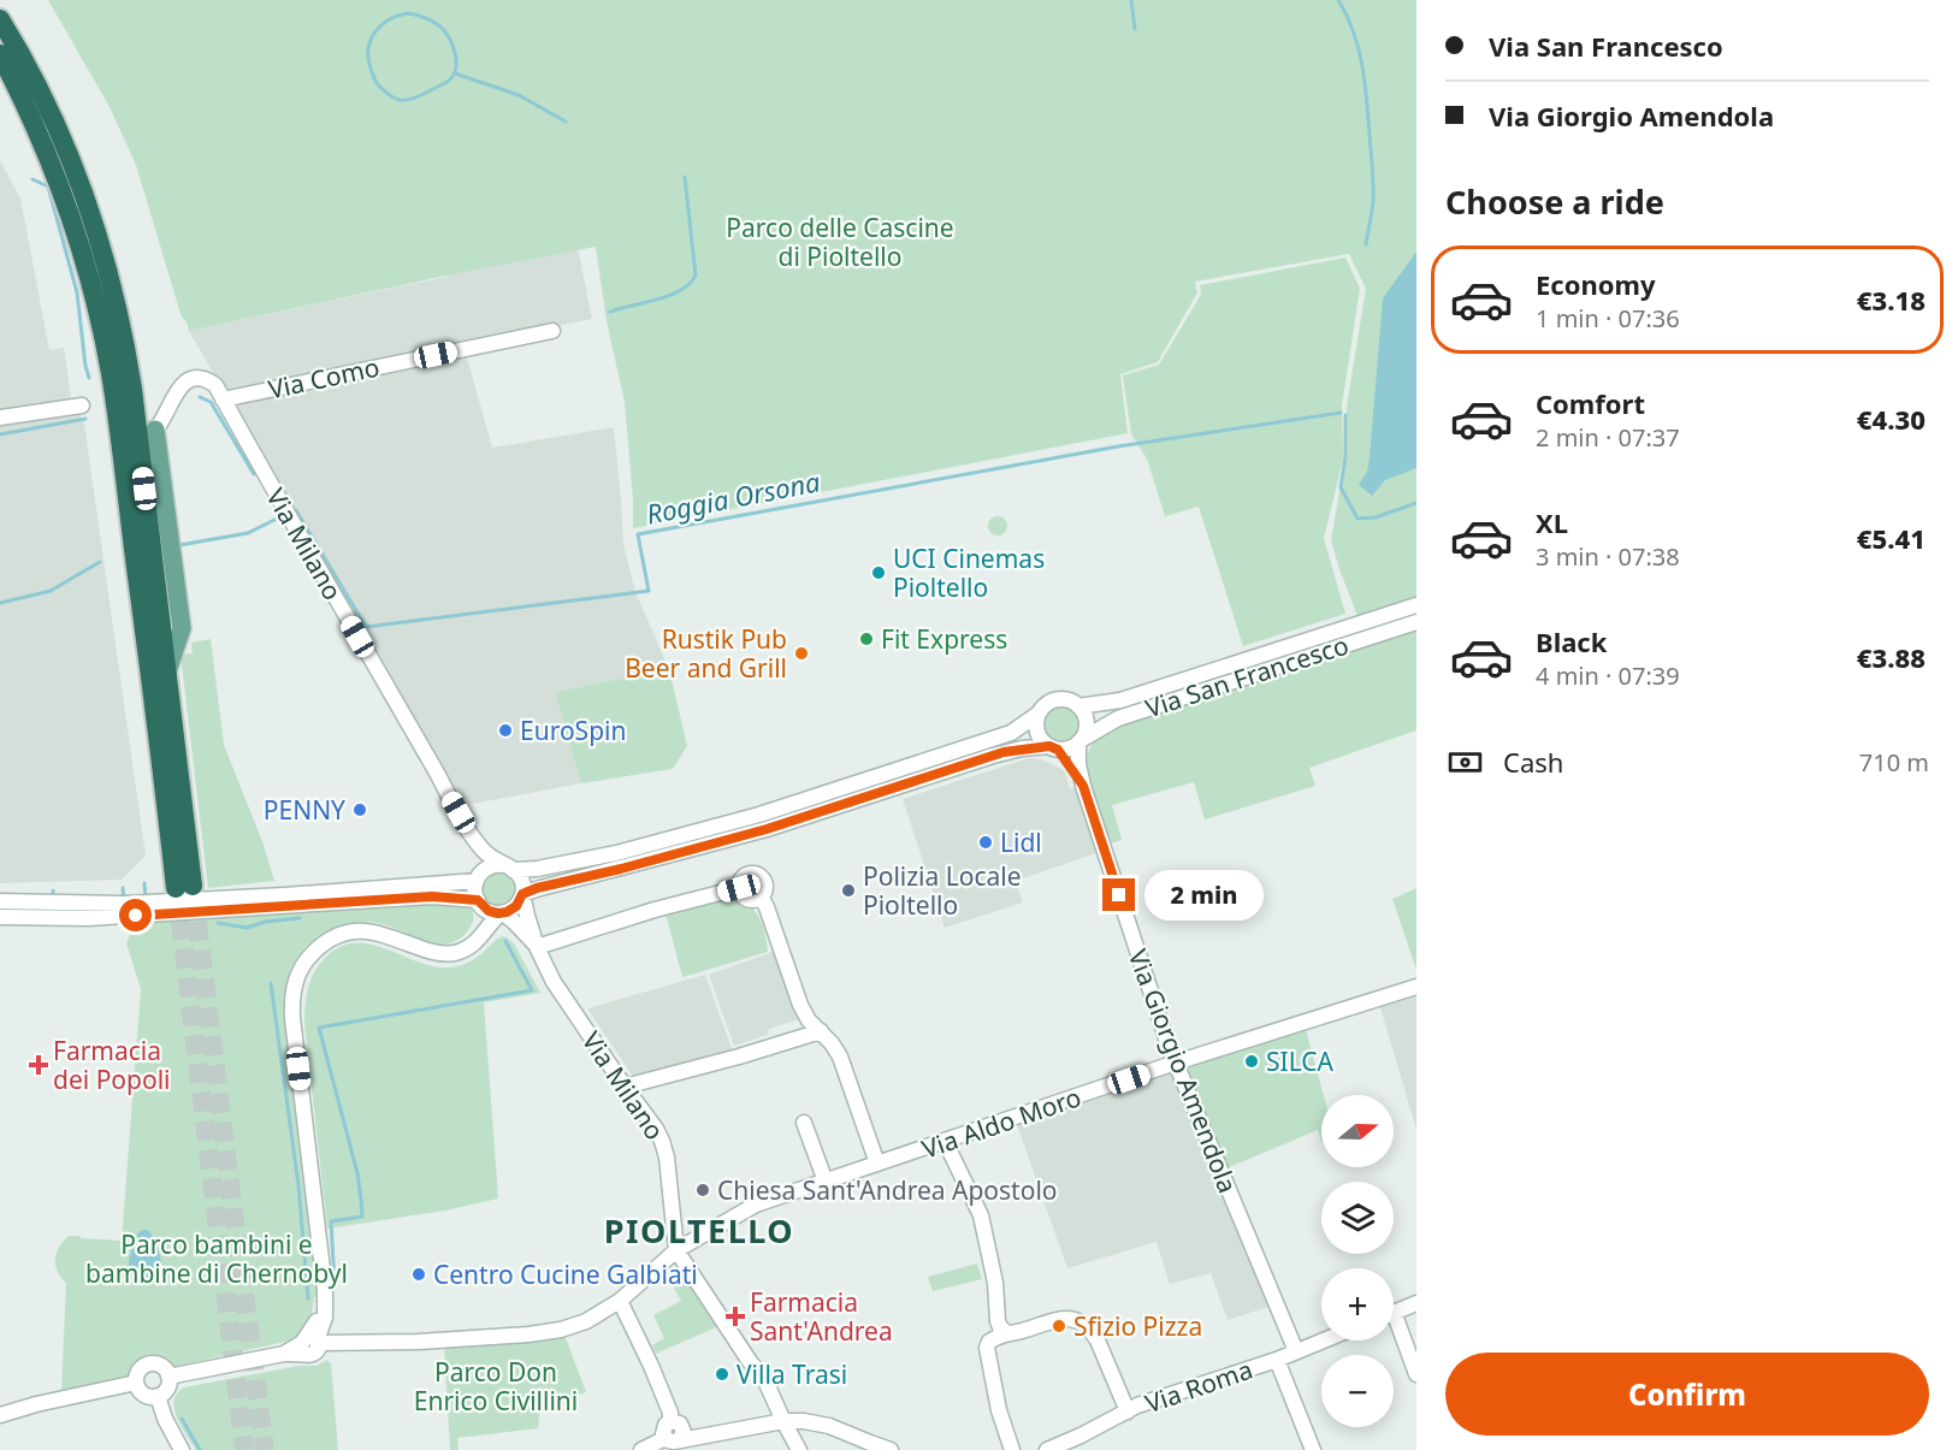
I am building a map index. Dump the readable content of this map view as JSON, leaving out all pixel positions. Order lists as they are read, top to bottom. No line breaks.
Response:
{"streets":{"street":["Via Como","Via Milano","Via San Francesco","Via Giorgio Amendola","Via Aldo Moro","Via Roma"]},"crossings":[["Via Como","Via Milano"],["Via Milano","Via Aldo Moro"],["Via San Francesco","Via Giorgio Amendola"],["Via Giorgio Amendola","Via Aldo Moro"],["Via Giorgio Amendola","Via Roma"]],"districts":["PIOLTELLO"],"water":["Roggia Orsona"],"parks":["Parco delle Cascine di Pioltello","Parco bambini e bambine di Chernobyl","Parco Don Enrico Civillini"],"places":{"other":["UCI Cinemas Pioltello","Fit Express","Rustik Pub Beer and Grill","EuroSpin","PENNY","Lidl","Polizia Locale Pioltello","SILCA","Chiesa Sant'Andrea Apostolo","Centro Cucine Galbiati","Sfizio Pizza","Villa Trasi"],"health":["Farmacia dei Popoli","Farmacia Sant'Andrea"]},"north":"right","page":{"banner":["Via San Francesco","Via Giorgio Amendola"],"heading":"Choose a ride","list":[{"name":"Economy","note":"1 min · 07:36","value":"€3.18"},{"name":"Comfort","note":"2 min · 07:37","value":"€4.30"},{"name":"XL","note":"3 min · 07:38","value":"€5.41"},{"name":"Black","note":"4 min · 07:39","value":"€3.88"}],"pay":["Cash","710 m"],"bubble":"2 min","map_buttons":["+","−"],"buttons":"Confirm"}}
